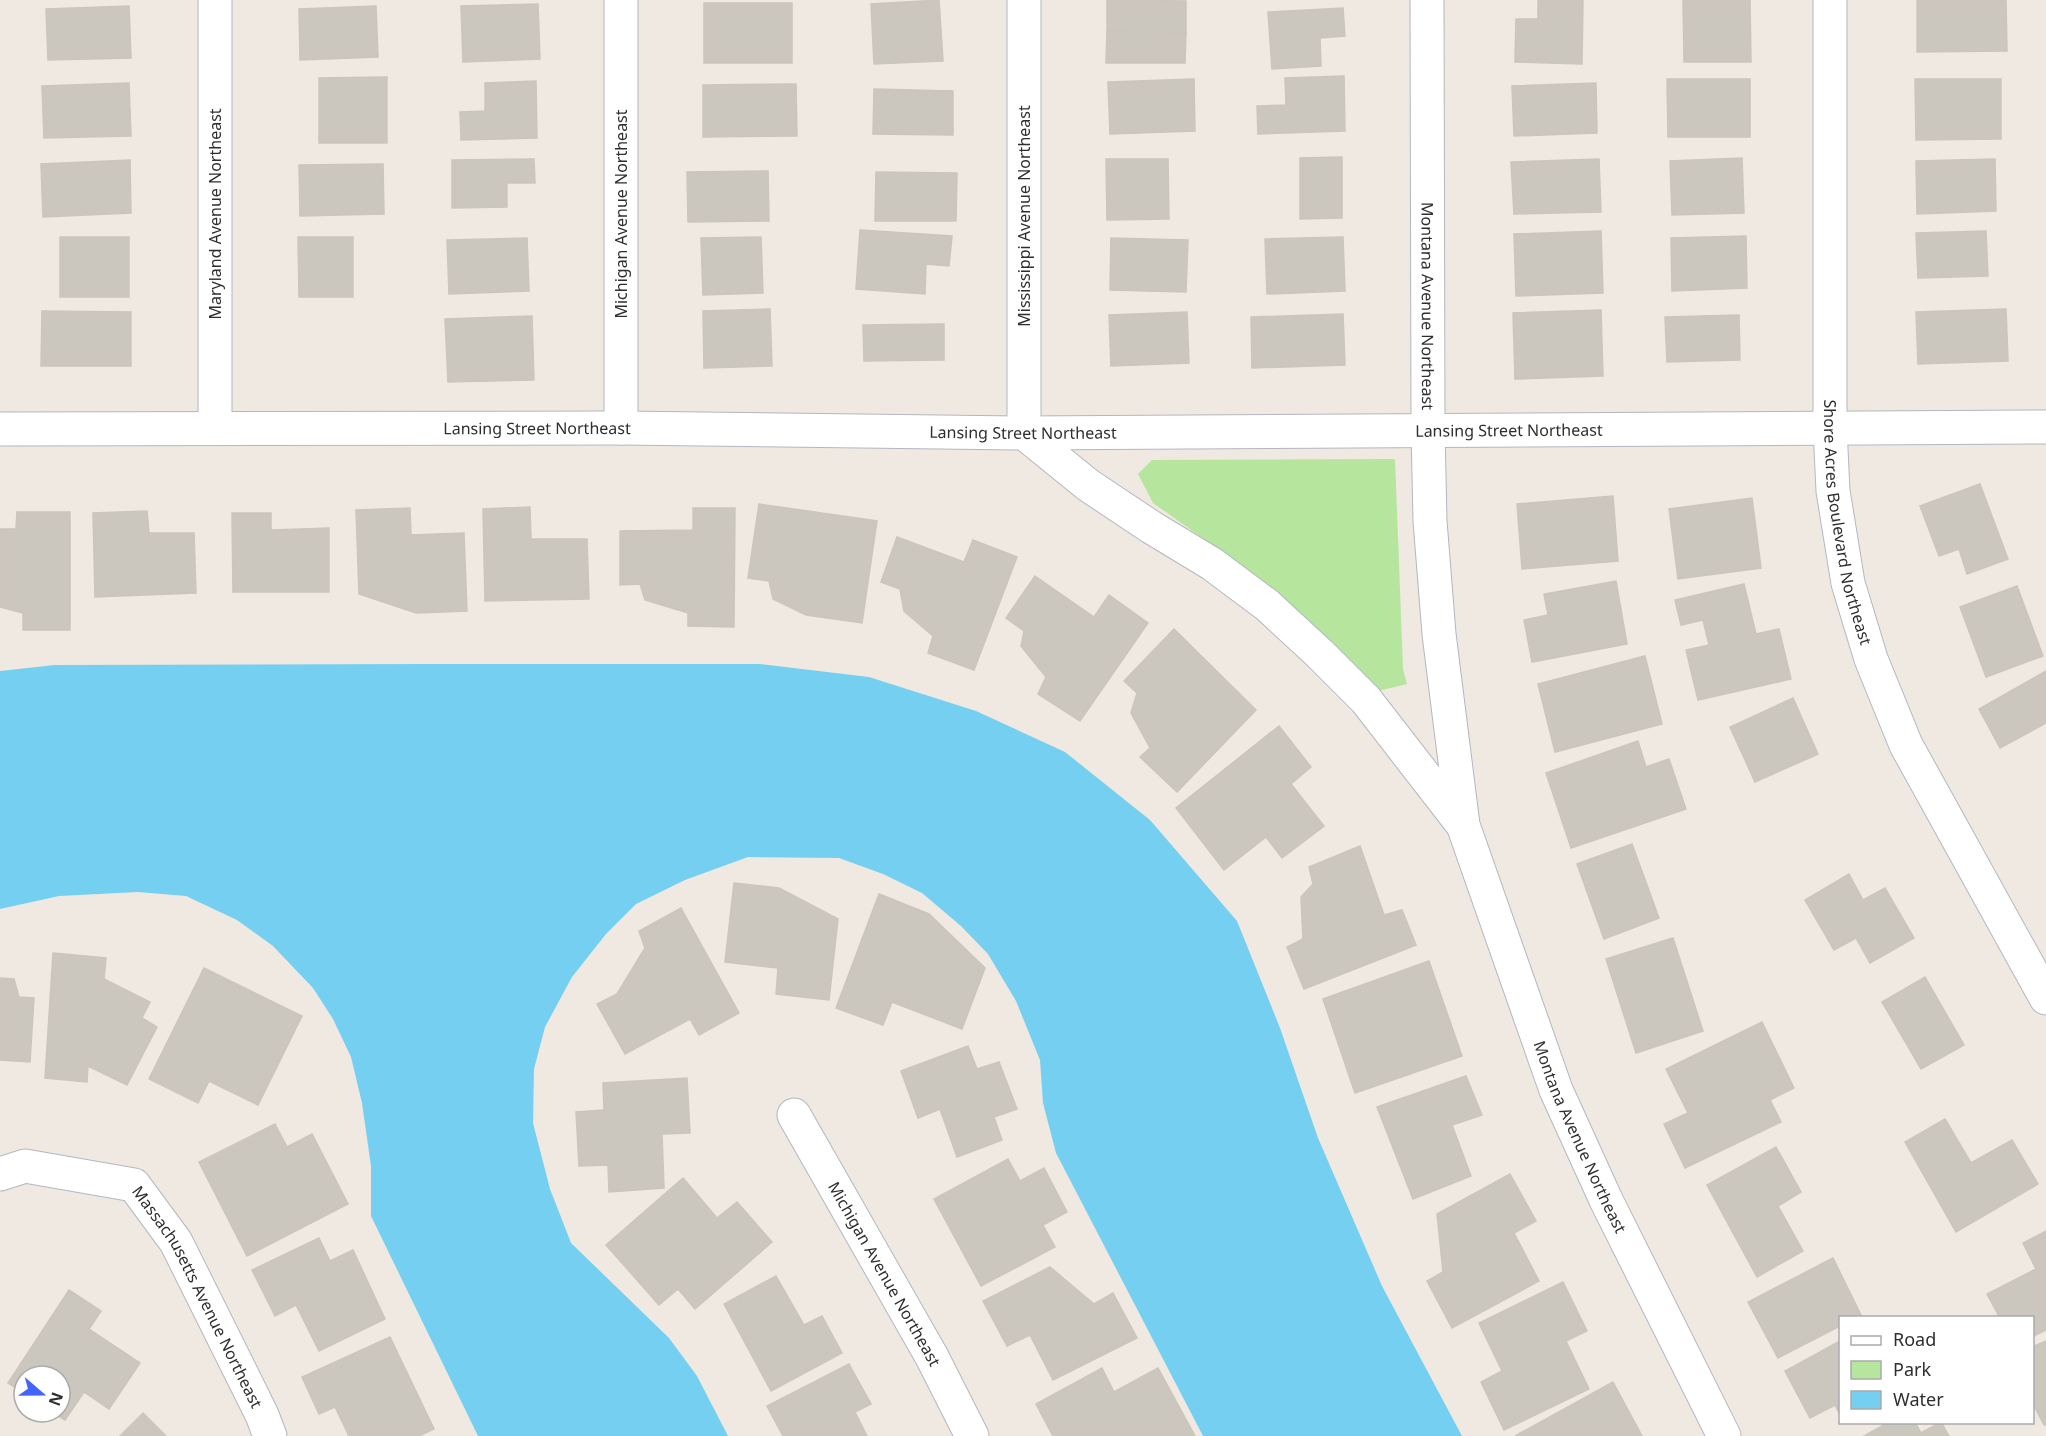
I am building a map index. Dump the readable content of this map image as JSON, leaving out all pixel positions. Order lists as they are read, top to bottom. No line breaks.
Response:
{"streets":{"street":["Maryland Avenue Northeast","Michigan Avenue Northeast","Mississippi Avenue Northeast","Montana Avenue Northeast","Lansing Street Northeast","Shore Acres Boulevard Northeast","Massachusetts Avenue Northeast"]},"crossings":[["Maryland Avenue Northeast","Lansing Street Northeast"],["Michigan Avenue Northeast","Lansing Street Northeast"],["Mississippi Avenue Northeast","Montana Avenue Northeast"],["Mississippi Avenue Northeast","Lansing Street Northeast"],["Montana Avenue Northeast","Lansing Street Northeast"],["Lansing Street Northeast","Shore Acres Boulevard Northeast"]],"legend":["Road","Park","Water"],"north":"right"}
